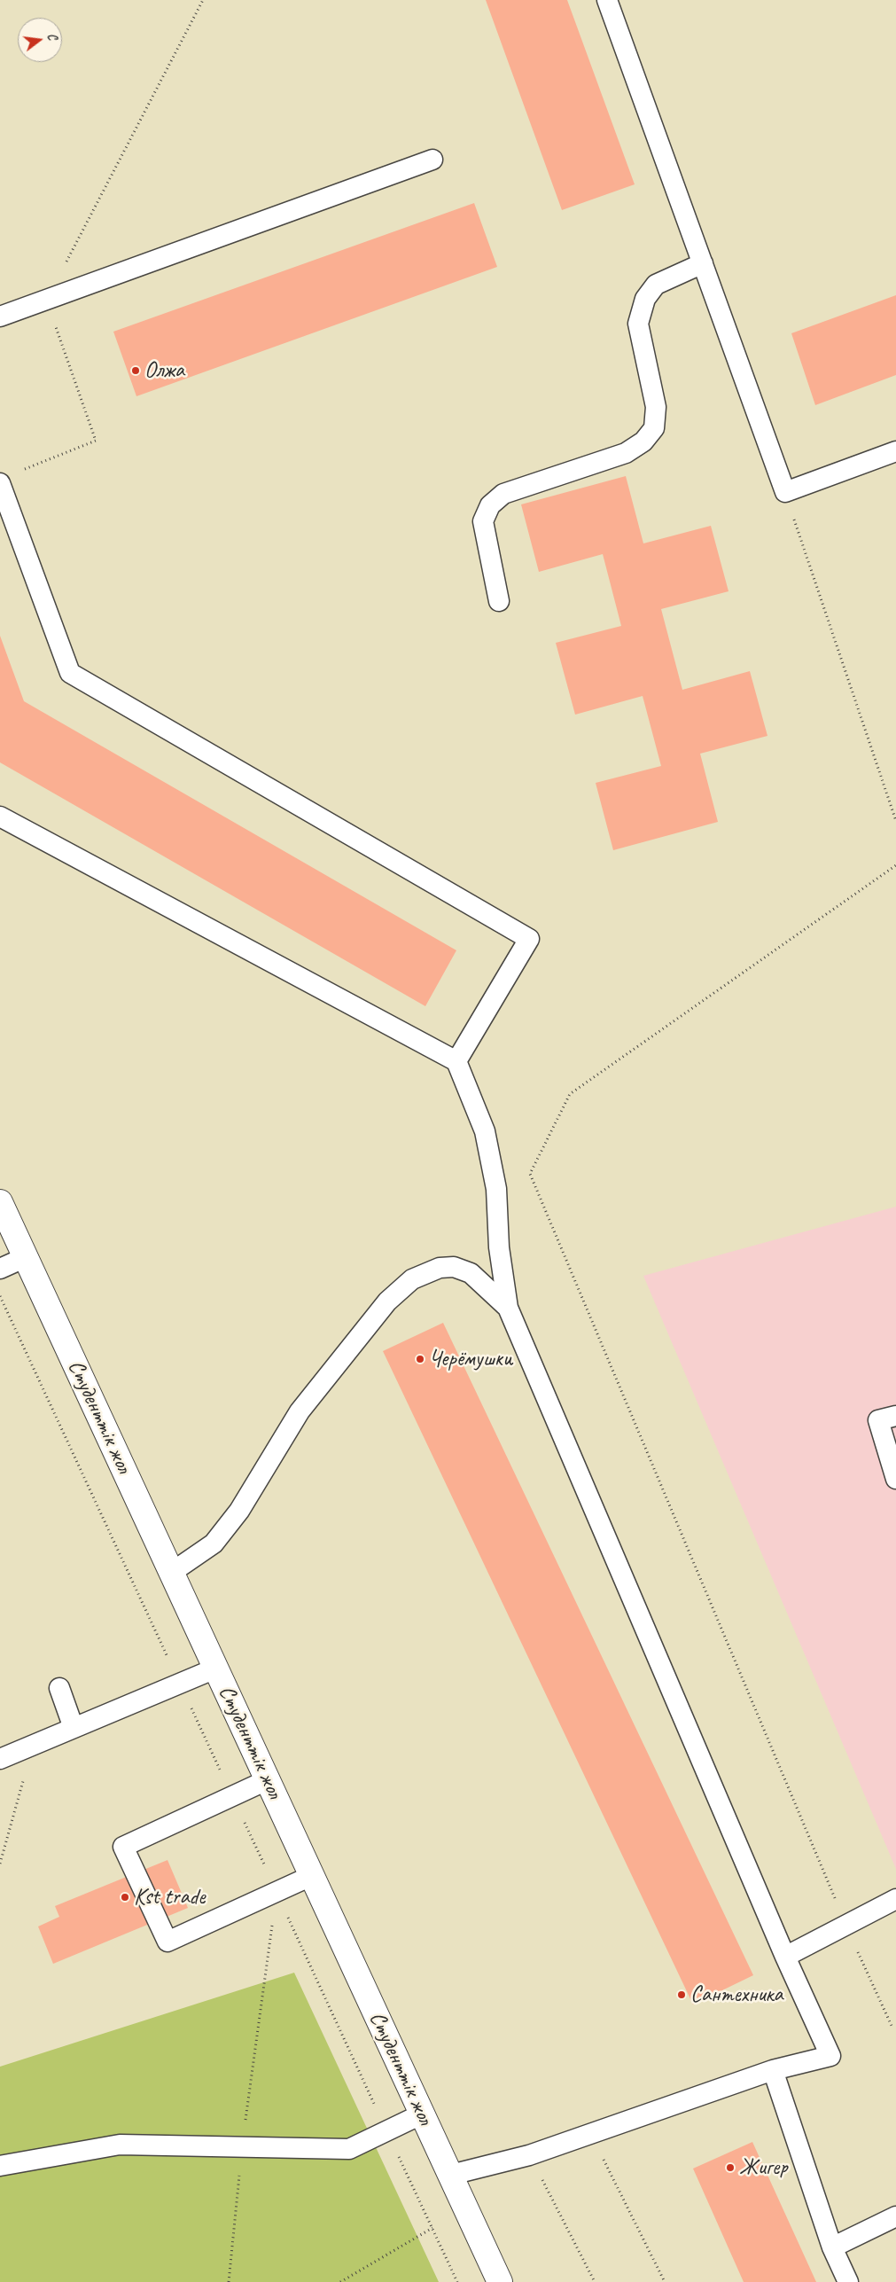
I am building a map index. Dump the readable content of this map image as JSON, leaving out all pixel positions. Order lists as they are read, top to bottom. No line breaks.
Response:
{"streets":{"street":["Студенттік жол"]},"places":["Олжа","Черёмушки","Kst trade","Сантехника","Жигер"],"north":"right"}
